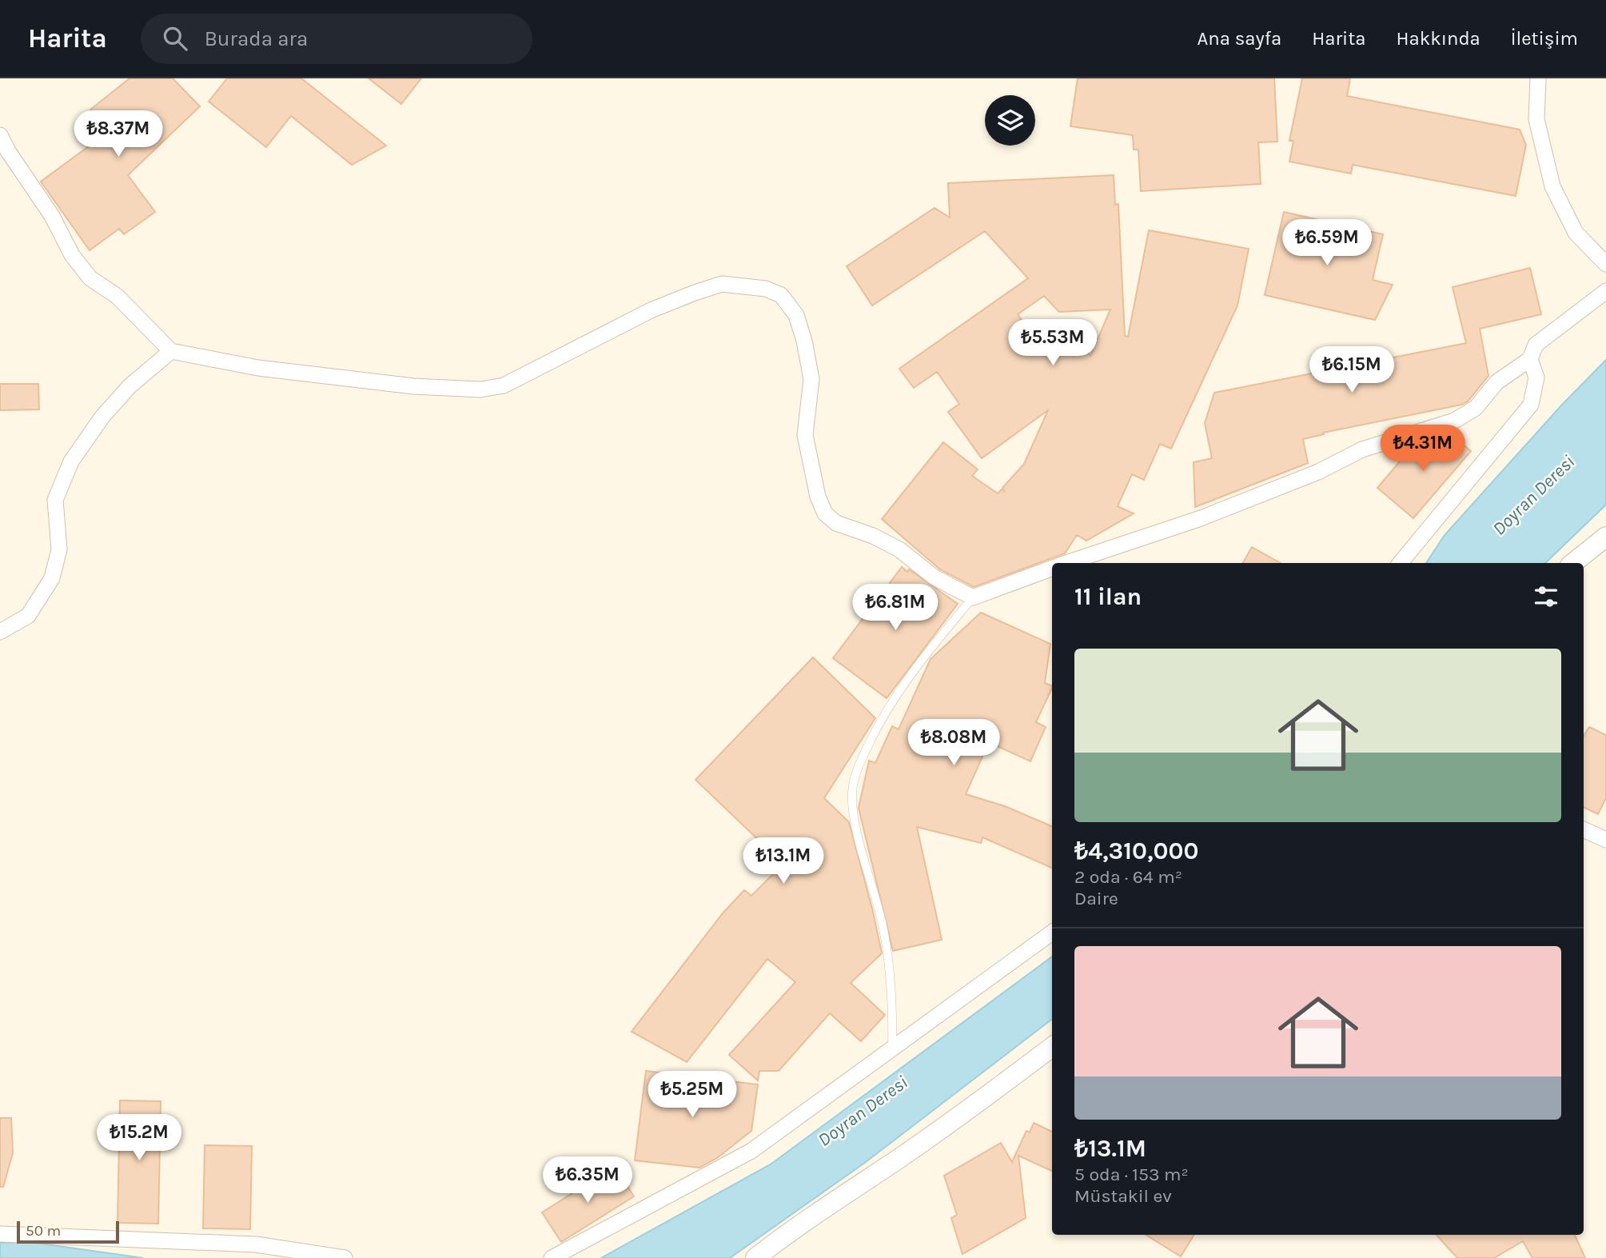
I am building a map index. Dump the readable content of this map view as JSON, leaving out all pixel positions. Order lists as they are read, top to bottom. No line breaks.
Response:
{"water":["Doyran Deresi"],"scale_bar":"50 m","page":{"header":"Harita","search":"Burada ara","nav":["Ana sayfa","Harita","Hakkında","İletişim"],"price":["₺8.37M","₺6.59M","₺5.53M","₺6.15M","₺4.31M","₺6.81M","₺8.08M","₺13.1M","₺5.25M","₺15.2M","₺6.35M"],"heading":"11 ilan","list":[{"name":"₺4,310,000","note":"2 oda · 64 m² · Daire"},{"name":"₺13.1M","note":"5 oda · 153 m² · Müstakil ev"}],"scale":"50 m"}}
